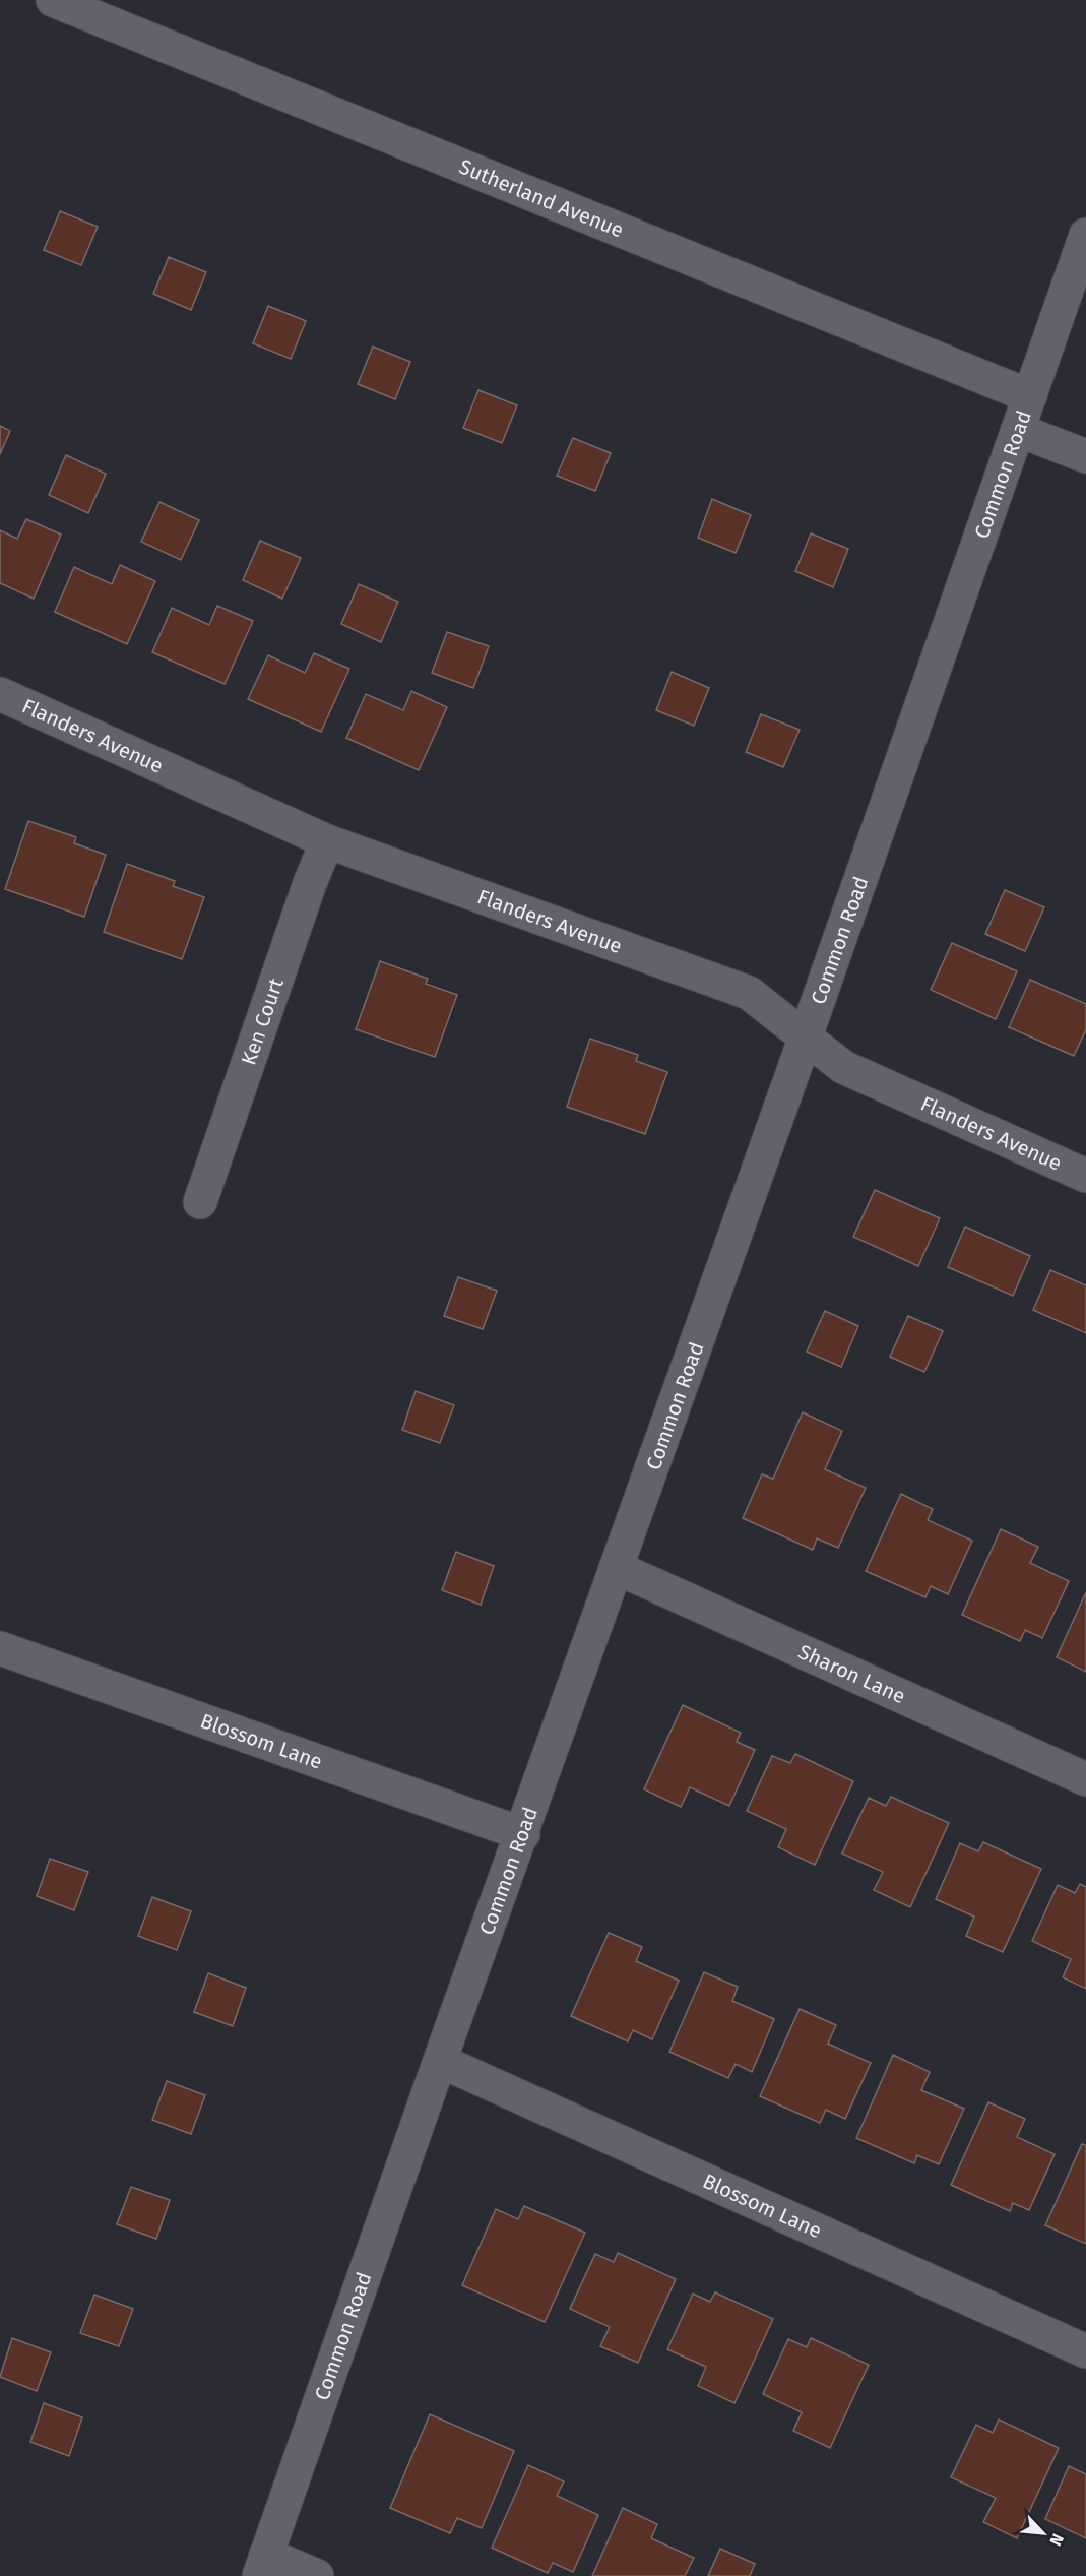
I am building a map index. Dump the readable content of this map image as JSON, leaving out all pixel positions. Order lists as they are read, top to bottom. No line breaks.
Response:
{"streets":{"street":["Sutherland Avenue","Common Road","Flanders Avenue","Ken Court","Sharon Lane","Blossom Lane"]},"crossings":[["Sutherland Avenue","Common Road"],["Common Road","Flanders Avenue"],["Common Road","Sharon Lane"],["Common Road","Blossom Lane"],["Flanders Avenue","Ken Court"]],"north":"bottom right"}
